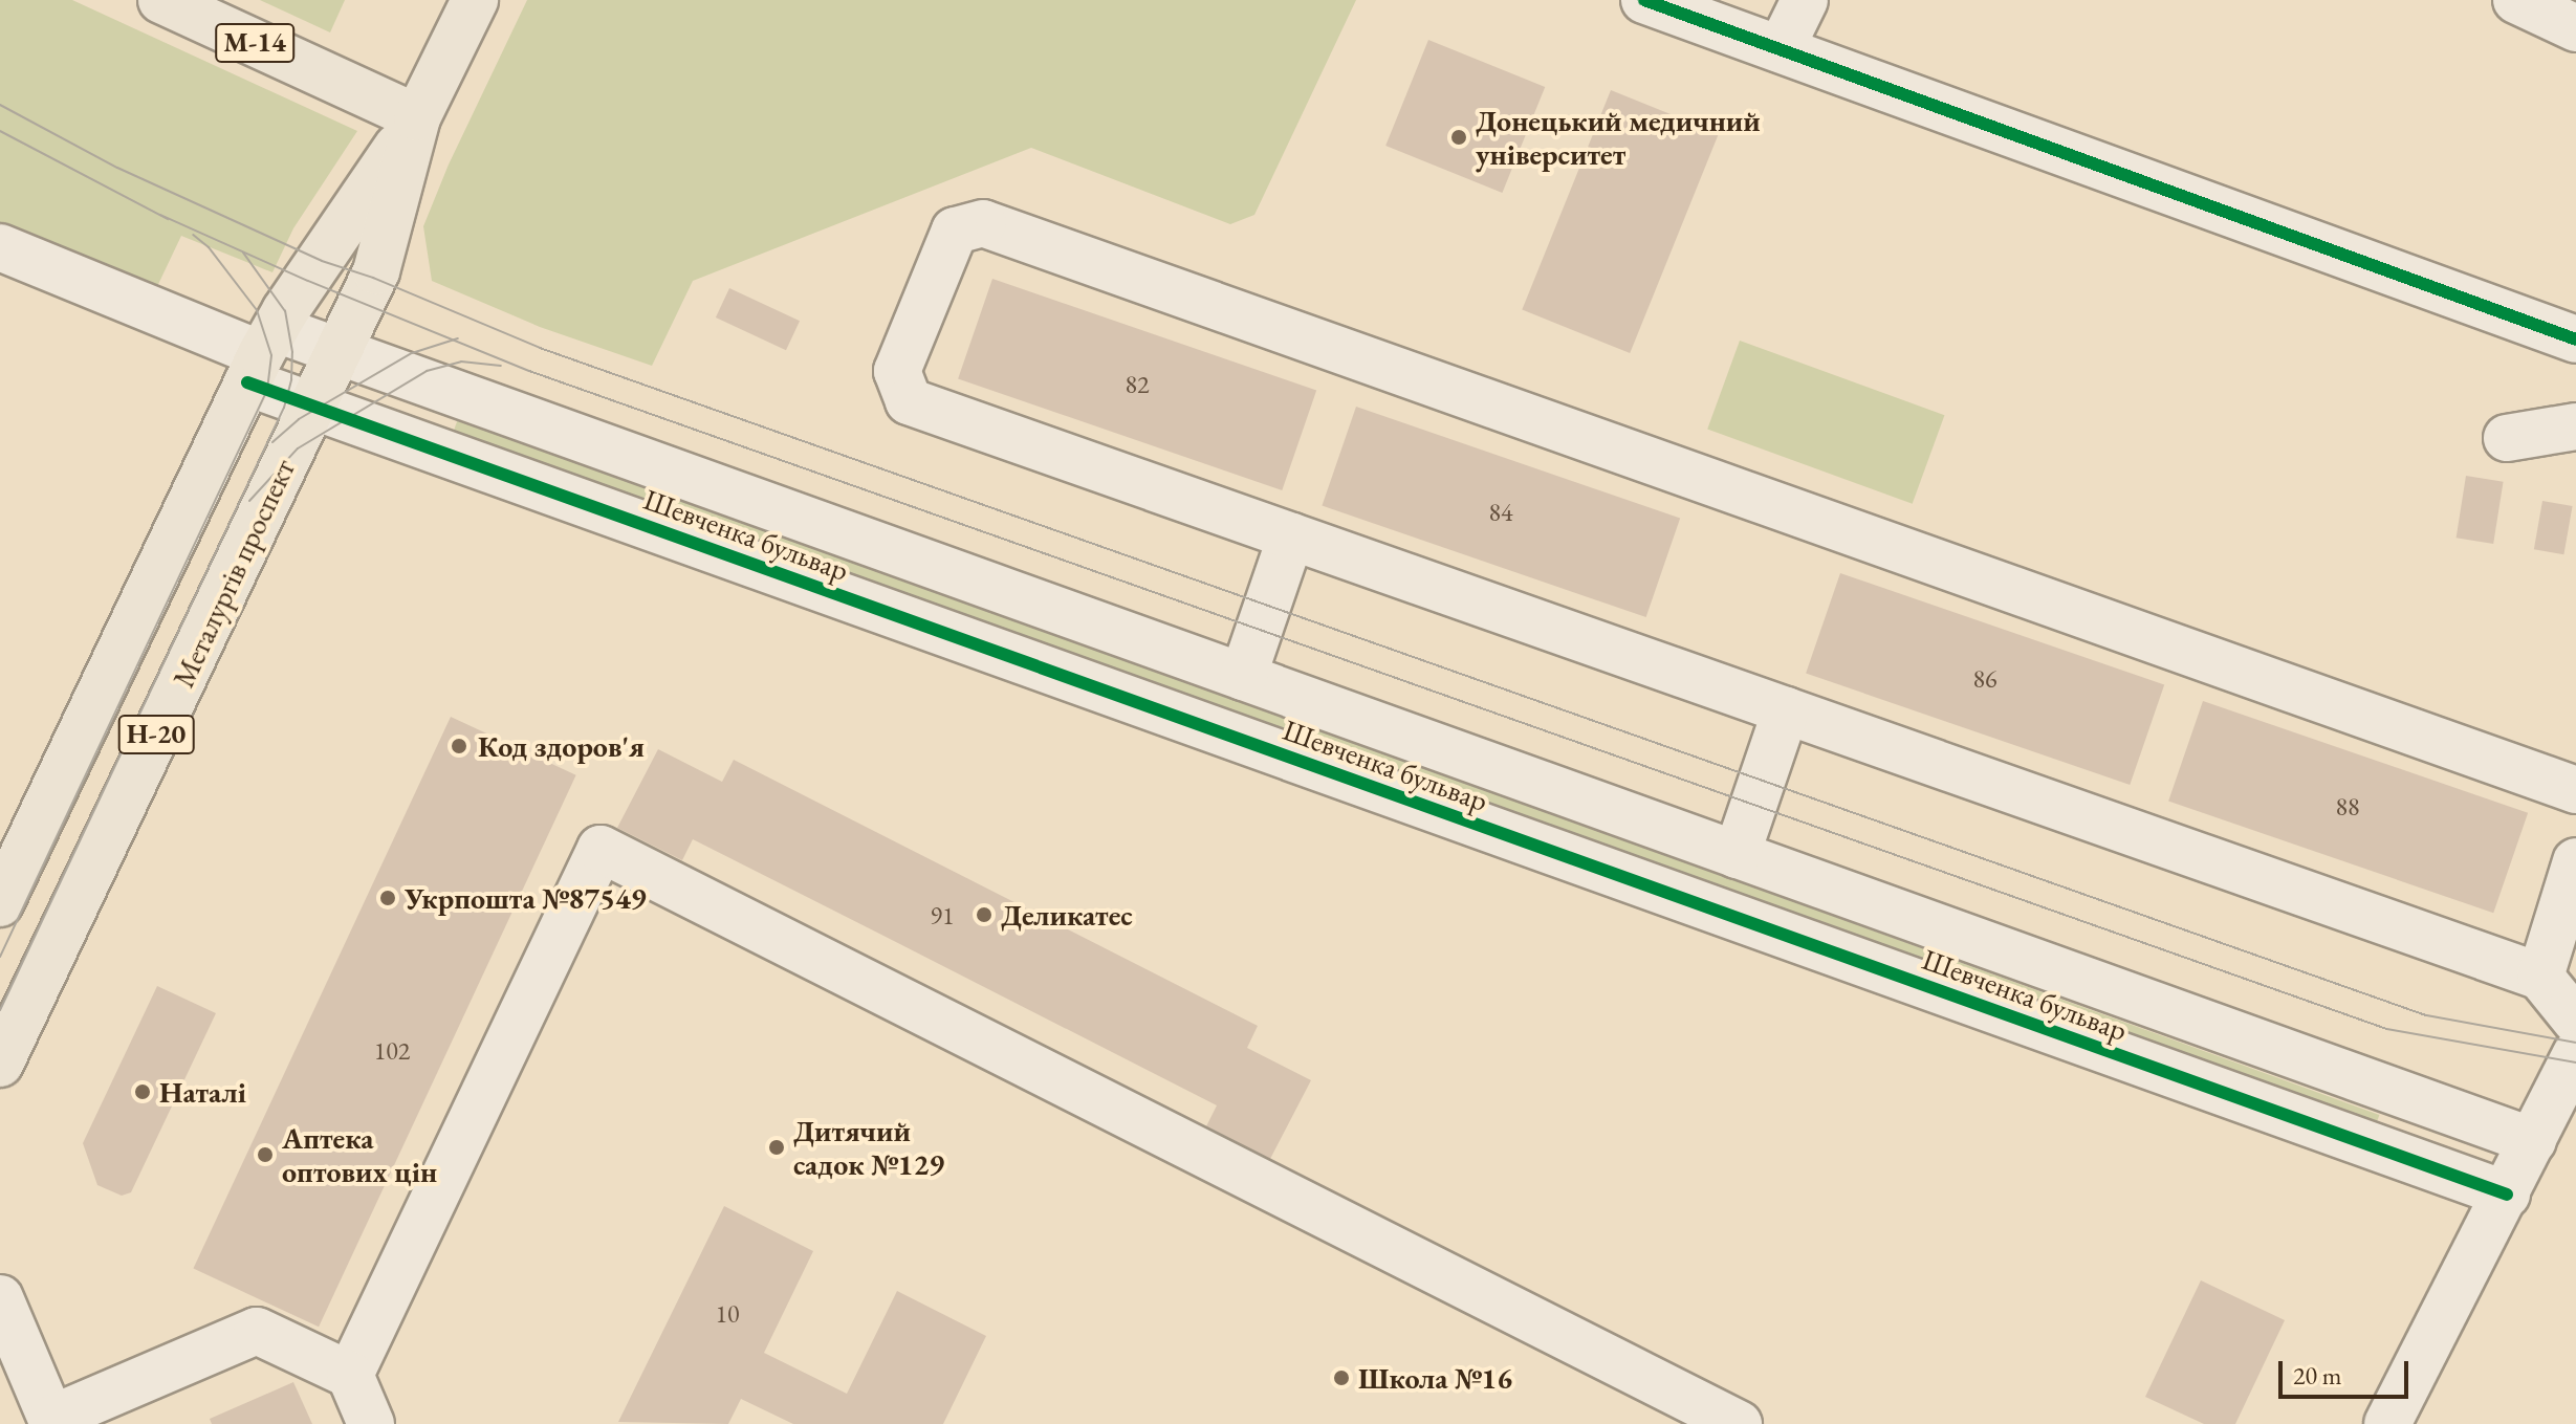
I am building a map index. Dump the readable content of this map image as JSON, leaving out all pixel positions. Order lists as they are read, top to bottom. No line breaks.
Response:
{"streets":{"main road":["М-14","Металургів проспект","Н-20"],"street":["Шевченка бульвар"]},"crossings":[["М-14","Металургів проспект"],["Шевченка бульвар","Металургів проспект"]],"places":["Донецький медичний університет","Код здоров'я","Укрпошта №87549","Деликатес","Наталі","Дитячий садок №129","Аптека оптових цін","Школа №16"],"house_numbers":["82","84","86","88","91","102","10"],"scale_bar":"20 m"}
